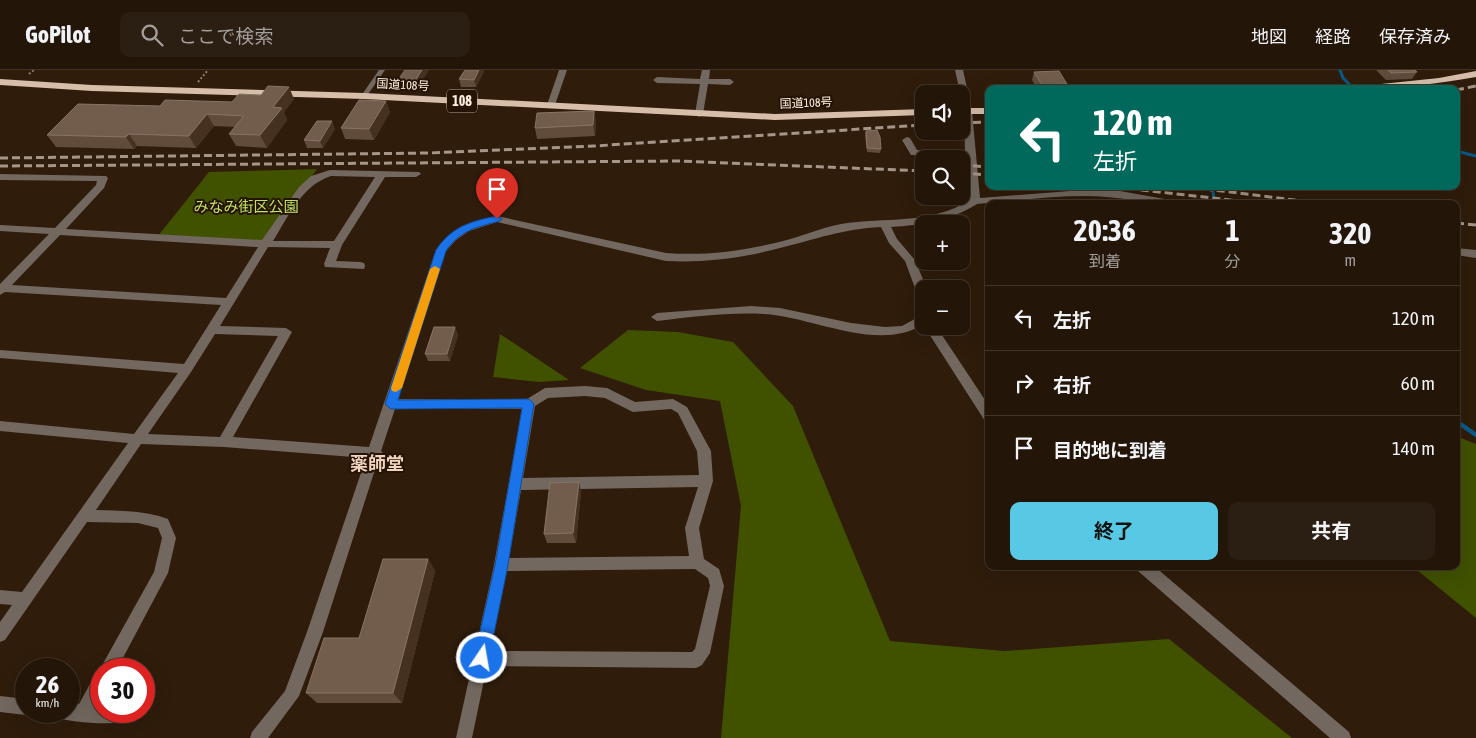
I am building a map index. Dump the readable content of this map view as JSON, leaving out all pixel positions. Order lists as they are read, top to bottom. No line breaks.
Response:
{"streets":{"highway":["国道108号","108"]},"districts":["薬師堂"],"parks":["みなみ街区公園"],"page":{"header":"GoPilot","search":"ここで検索","nav":["地図","経路","保存済み"],"map_buttons":["+","−"],"turn":["120 m","左折"],"eta":["20:36","到着","1","分","320","m"],"list":[{"name":"左折","value":"120 m"},{"name":"右折","value":"60 m"},{"name":"目的地に到着","value":"140 m"}],"buttons":["終了","共有"],"speed":"26 km/h","limit":"30"}}
